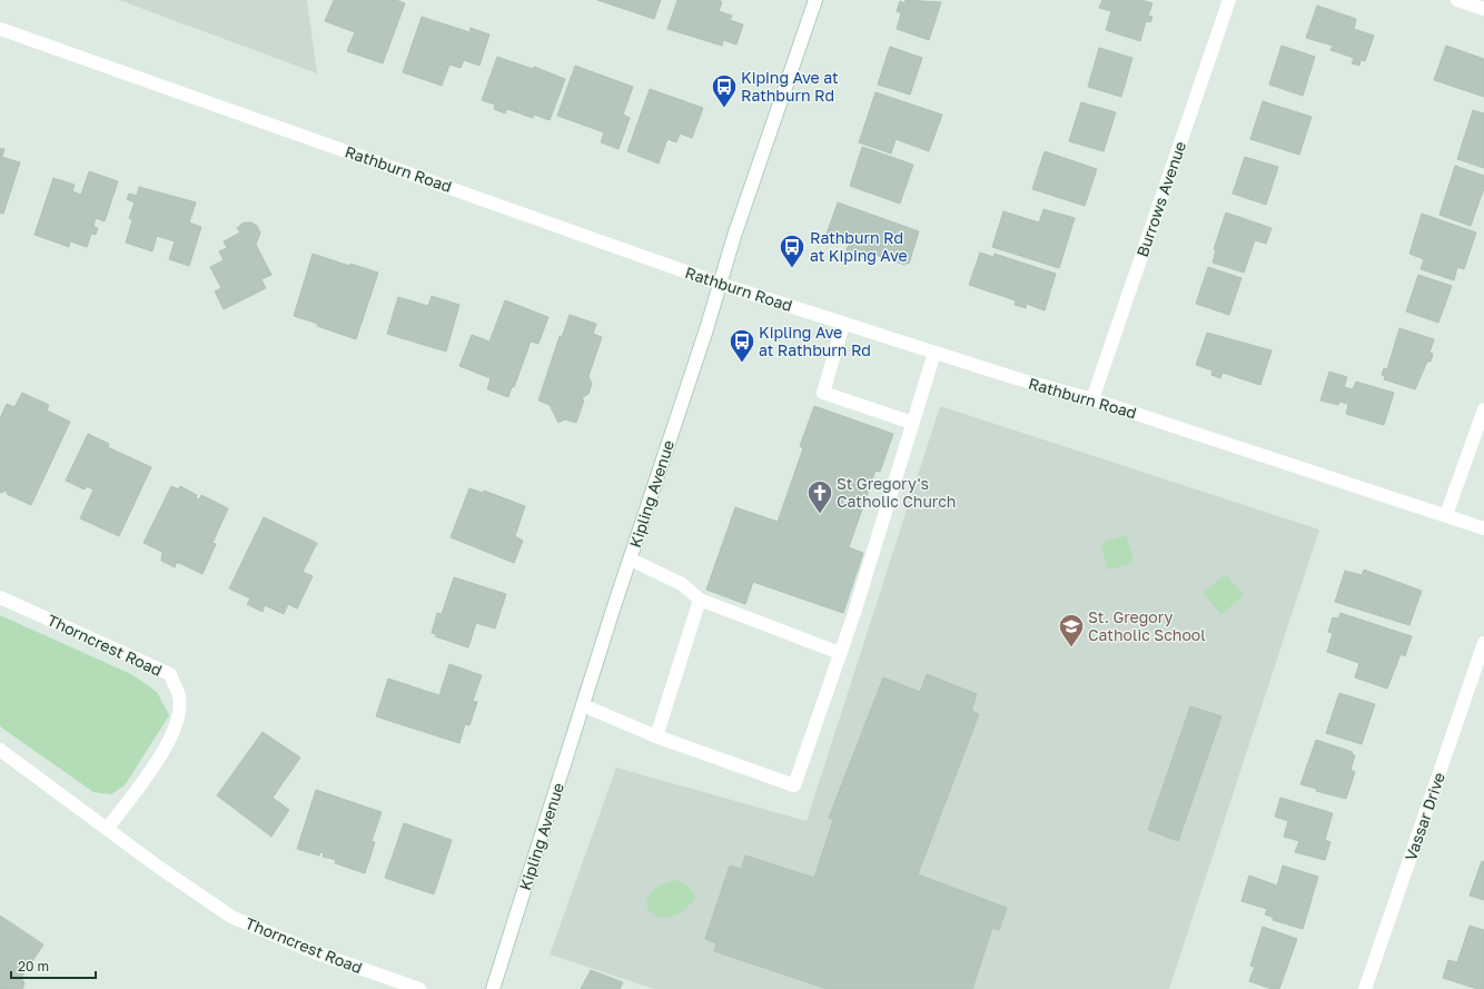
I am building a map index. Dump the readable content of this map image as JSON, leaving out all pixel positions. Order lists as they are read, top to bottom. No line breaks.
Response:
{"streets":{"street":["Rathburn Road","Burrows Avenue","Kipling Avenue","Thorncrest Road","Vassar Drive"]},"crossings":[["Rathburn Road","Burrows Avenue"],["Rathburn Road","Kipling Avenue"]],"places":{"bus stop":["Kiping Ave at Rathburn Rd","Rathburn Rd at Kiping Ave","Kipling Ave at Rathburn Rd"],"church":["St Gregory's Catholic Church"],"school or university":["St. Gregory Catholic School"]},"scale_bar":"20 m"}
